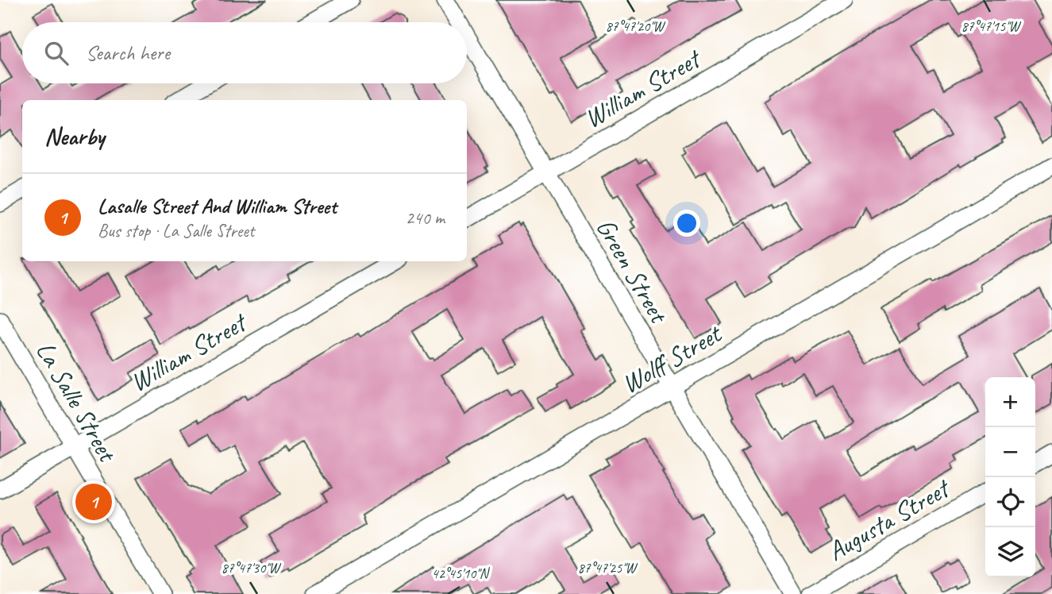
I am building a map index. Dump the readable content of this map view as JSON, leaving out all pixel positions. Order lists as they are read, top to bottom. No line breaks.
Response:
{"streets":{"street":["William Street","Green Street","Wolff Street","La Salle Street","Augusta Street"]},"crossings":[["William Street","Green Street"],["William Street","La Salle Street"],["Green Street","Wolff Street"]],"page":{"search":"Search here","heading":"Nearby","list":[{"mark":"1","name":"Lasalle Street And William Street","note":"Bus stop · La Salle Street","value":"240 m"}],"map_buttons":["+","−"],"pins":"1"},"coordinates":["87°47'20\"W","87°47'15\"W","87°47'30\"W","87°47'25\"W","42°45'10\"N"]}
